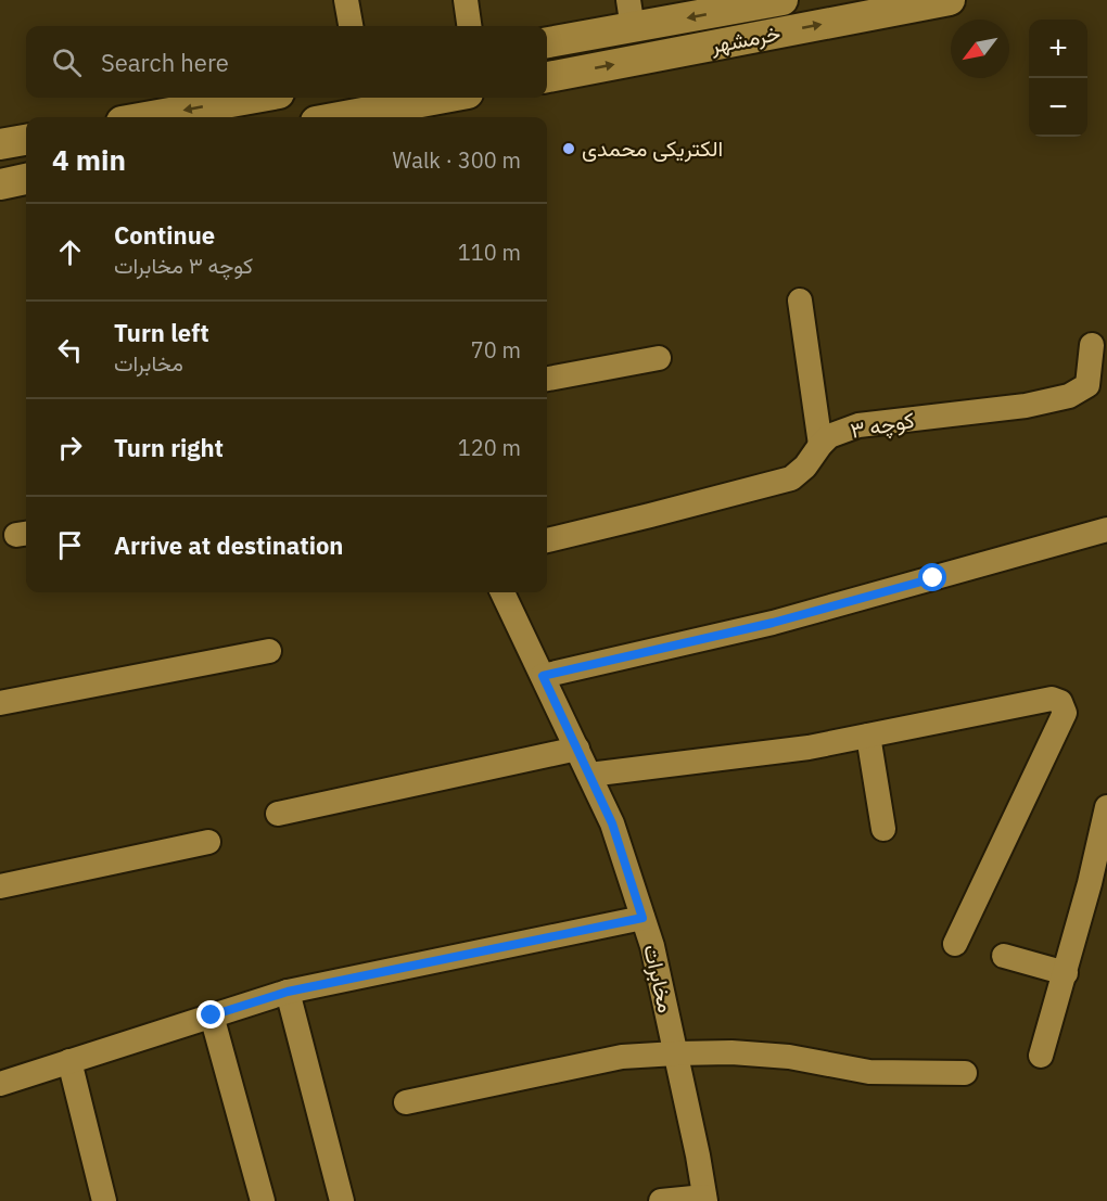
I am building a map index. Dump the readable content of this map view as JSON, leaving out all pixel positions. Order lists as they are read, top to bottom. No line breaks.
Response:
{"streets":{"main road":["خرمشهر"],"street":["کوچه ۳","مخابرات"]},"places":["الکتریکی محمدی"],"north":"bottom left","page":{"map_buttons":["+","−"],"search":"Search here","heading":["4 min","Walk · 300 m"],"list":[["Continue","کوچه ۳ مخابرات","110 m"],["Turn left","مخابرات","70 m"],["Turn right","120 m"],"Arrive at destination"]}}
